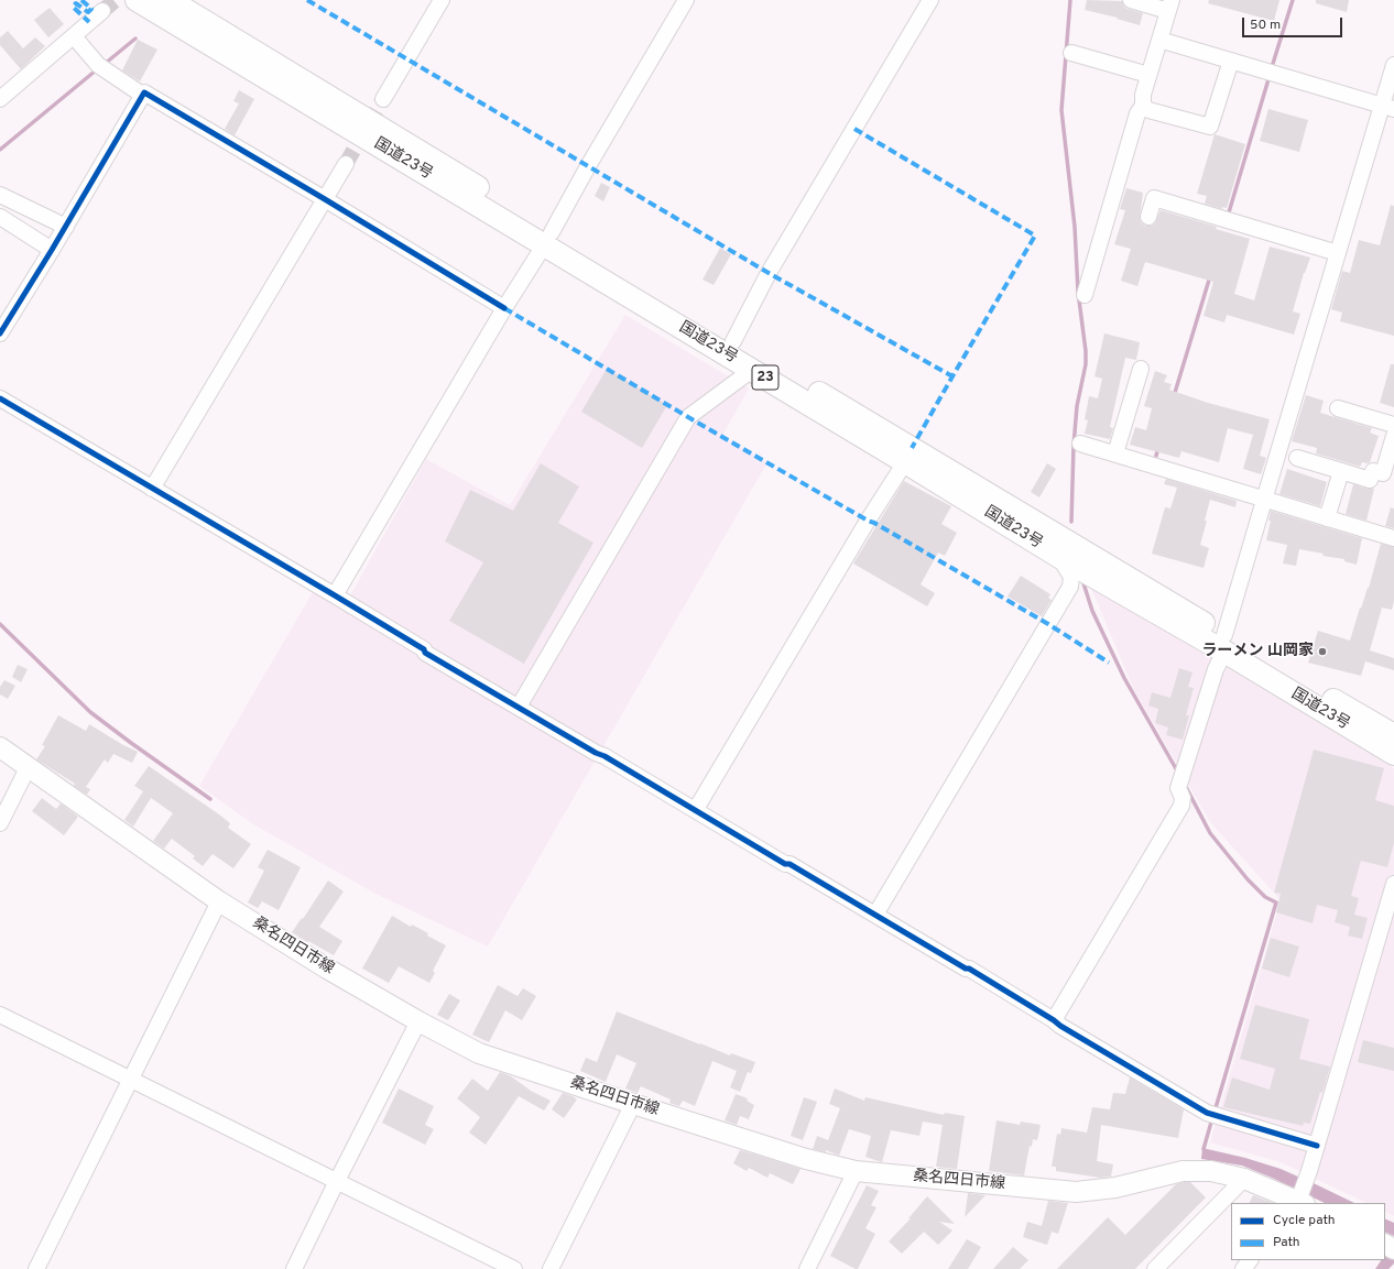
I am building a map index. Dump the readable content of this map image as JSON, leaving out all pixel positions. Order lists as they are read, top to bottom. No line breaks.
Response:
{"streets":{"highway":["国道23号","23"],"main road":["桑名四日市線"]},"places":["ラーメン 山岡家"],"legend":["Cycle path","Path"],"scale_bar":"50 m"}
